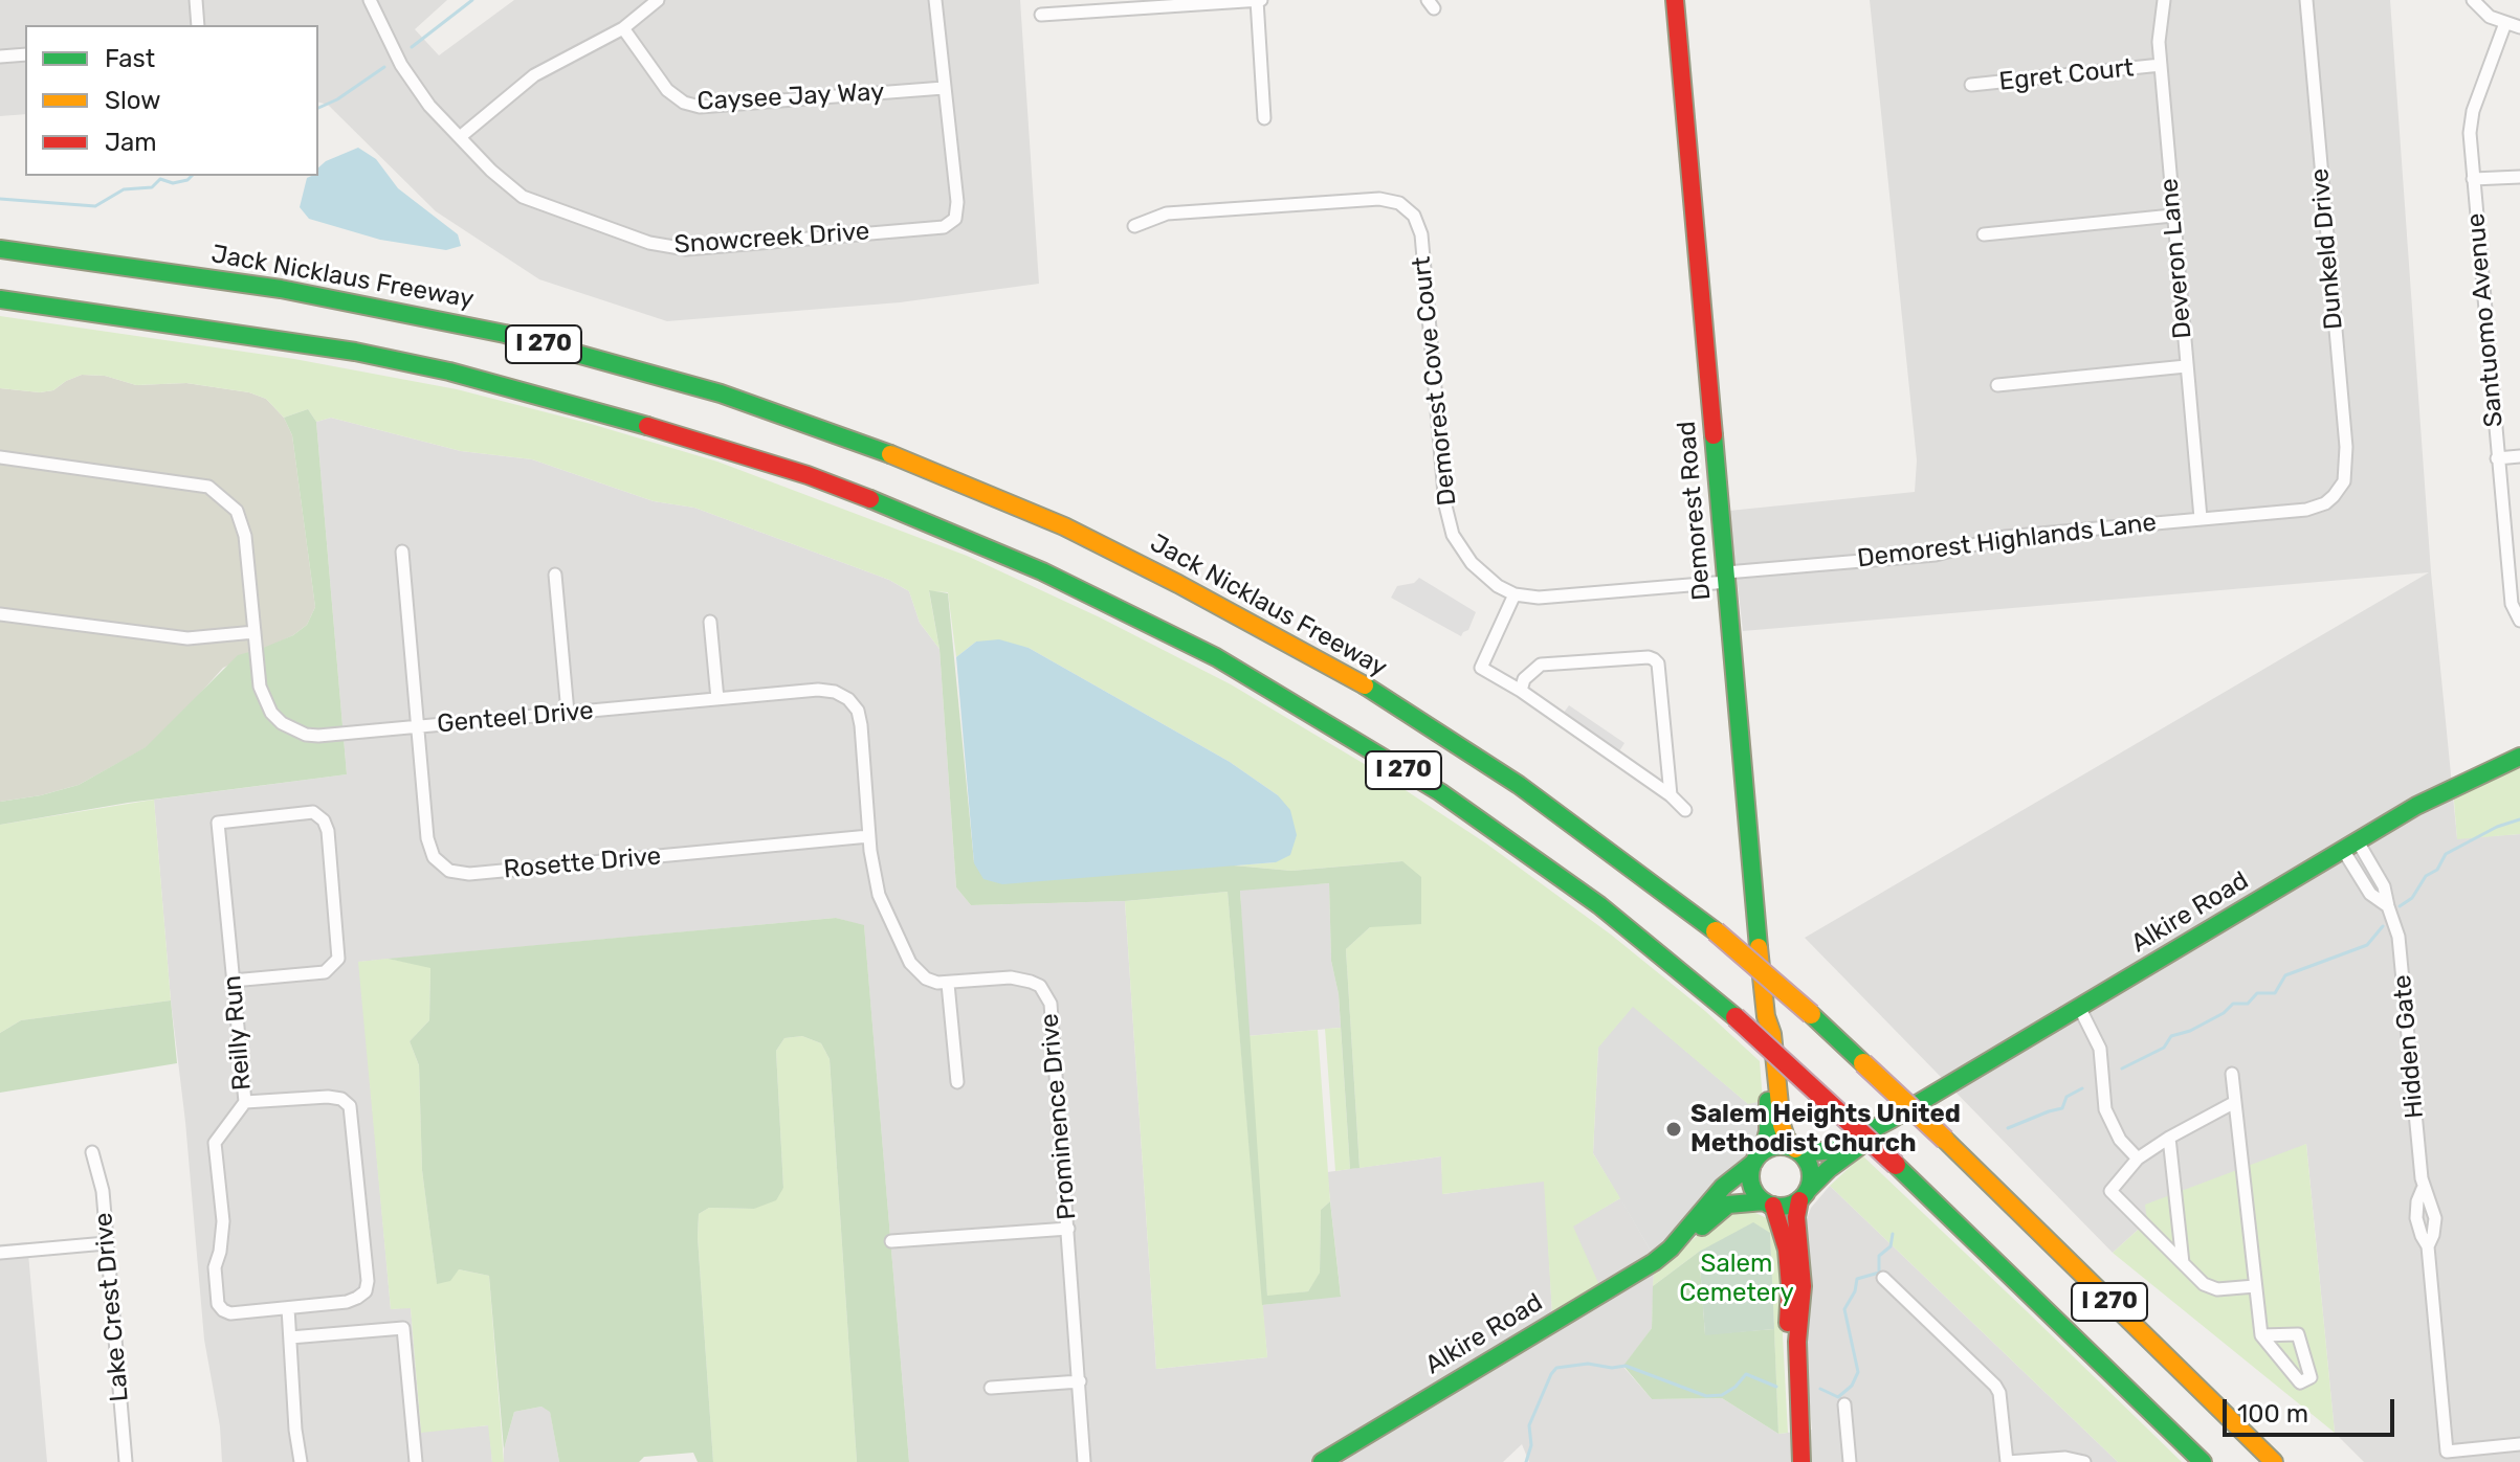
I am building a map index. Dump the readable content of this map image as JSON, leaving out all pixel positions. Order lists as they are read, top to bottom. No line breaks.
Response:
{"streets":{"main road":["Jack Nicklaus Freeway","I 270","Demorest Road","Alkire Road"],"street":["Egret Court","Caysee Jay Way","Snowcreek Drive","Dunkeld Drive","Deveron Lane","Santuomo Avenue","Demorest Cove Court","Demorest Highlands Lane","Genteel Drive","Rosette Drive","Reilly Run","Hidden Gate","Prominence Drive","Lake Crest Drive"]},"crossings":[["Egret Court","Deveron Lane"],["Caysee Jay Way","Snowcreek Drive"],["Dunkeld Drive","Demorest Highlands Lane"],["Deveron Lane","Demorest Highlands Lane"],["Demorest Road","Demorest Highlands Lane"],["Demorest Road","Alkire Road"],["Genteel Drive","Rosette Drive"],["Alkire Road","Hidden Gate"]],"parks":["Salem Cemetery"],"places":["Salem Heights United Methodist Church"],"legend":["Fast","Slow","Jam"],"scale_bar":"100 m"}
